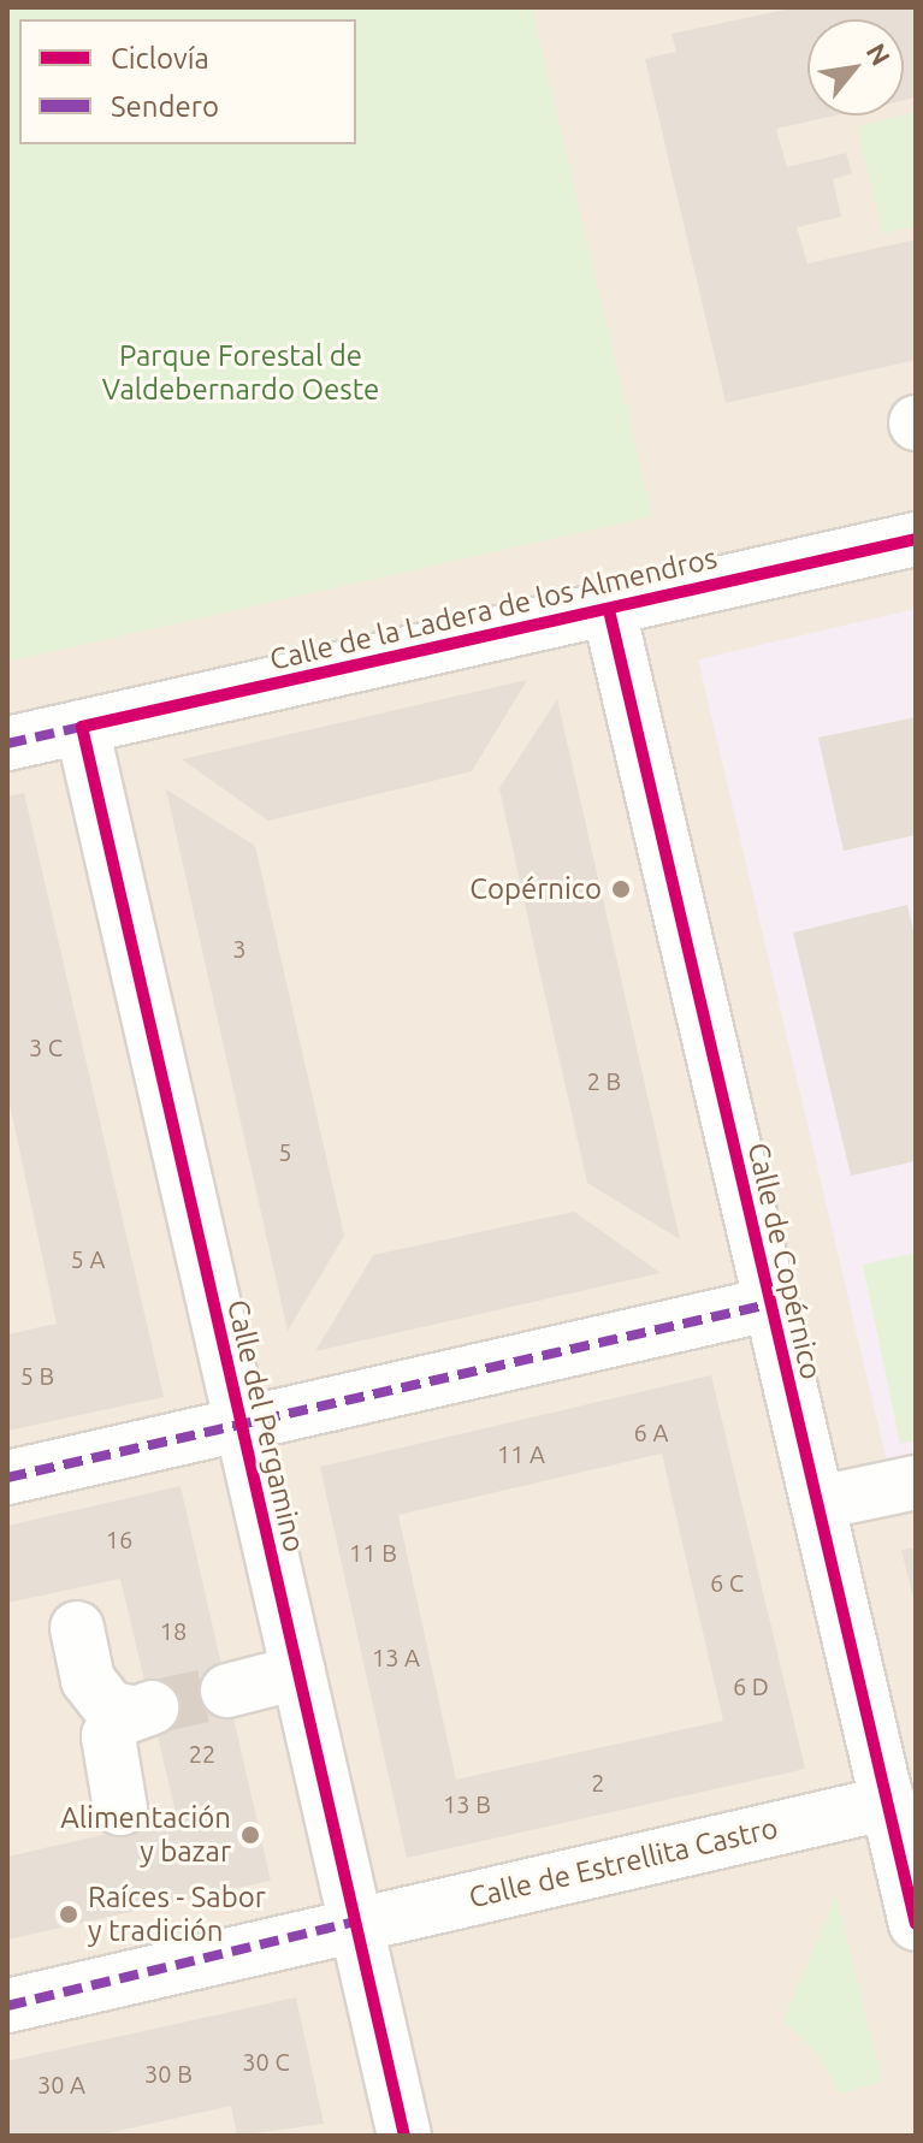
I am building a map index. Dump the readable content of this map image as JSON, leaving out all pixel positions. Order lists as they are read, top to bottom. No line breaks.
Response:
{"streets":{"street":["Calle de la Ladera de los Almendros","Calle de Copérnico","Calle del Pergamino","Calle de Estrellita Castro"]},"crossings":[["Calle de la Ladera de los Almendros","Calle de Copérnico"],["Calle de la Ladera de los Almendros","Calle del Pergamino"],["Calle de Copérnico","Calle del Pergamino"],["Calle de Copérnico","Calle de Estrellita Castro"],["Calle del Pergamino","Calle de Estrellita Castro"]],"parks":["Parque Forestal de Valdebernardo Oeste"],"places":["Copérnico","Alimentación y bazar","Raíces - Sabor y tradición"],"house_numbers":["3","3 C","2 B","5","5 A","5 B","6 A","11 A","16","11 B","6 C","18","13 A","6 D","22","2","13 B","30 C","30 B","30 A"],"legend":["Ciclovía","Sendero"],"north":"top right"}
